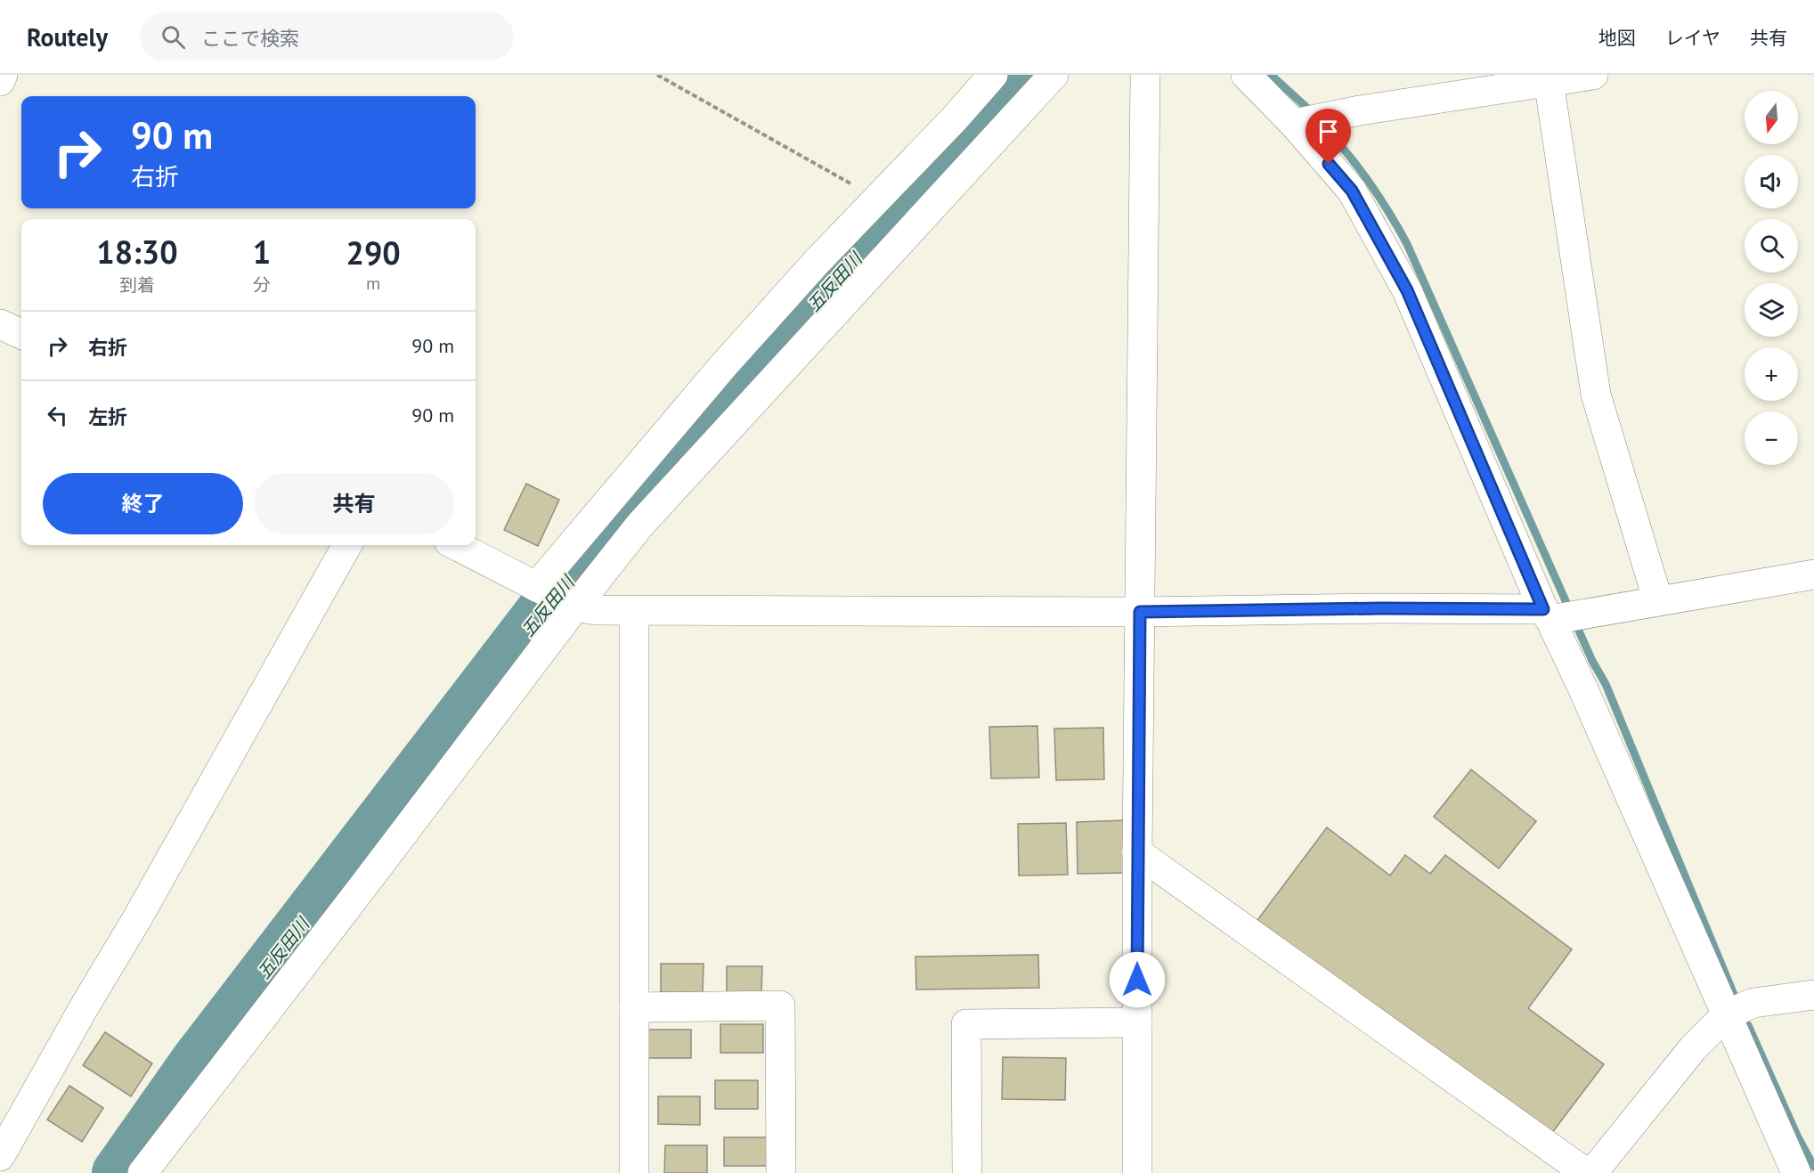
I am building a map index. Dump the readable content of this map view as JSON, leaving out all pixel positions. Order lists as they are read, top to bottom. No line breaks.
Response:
{"water":["五反田川"],"north":"bottom","page":{"header":"Routely","search":"ここで検索","nav":["地図","レイヤ","共有"],"map_buttons":["+","−"],"turn":["90 m","右折"],"eta":["18:30","到着","1","分","290","m"],"list":[{"name":"右折","value":"90 m"},{"name":"左折","value":"90 m"}],"buttons":["終了","共有"]}}
